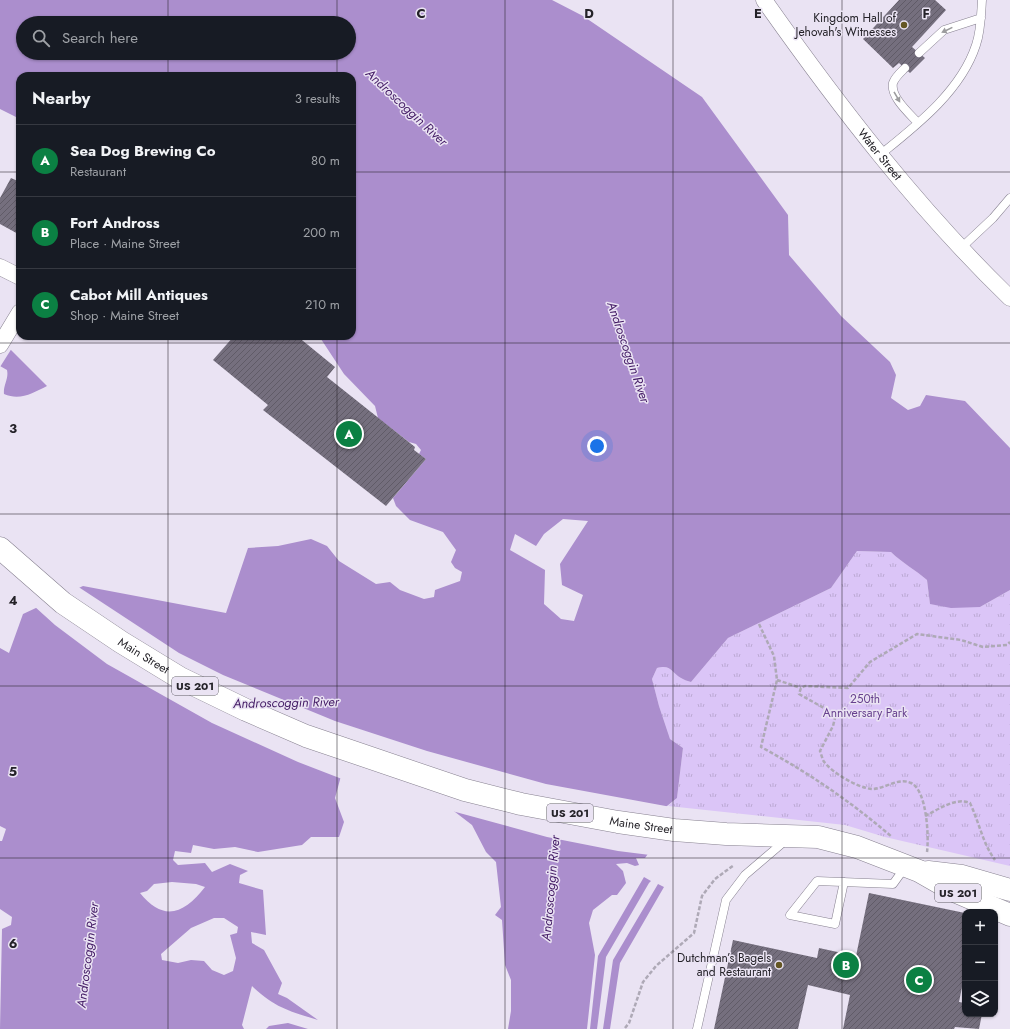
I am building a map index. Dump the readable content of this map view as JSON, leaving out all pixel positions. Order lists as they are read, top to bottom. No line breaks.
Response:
{"streets":{"main road":["Main Street","US 201","Maine Street"],"street":["Water Street"]},"crossings":[["Main Street","Maine Street"],["US 201","Maine Street"]],"water":["Androscoggin River"],"parks":["250th Anniversary Park"],"places":["Kingdom Hall of Jehovah's Witnesses","Dutchman’s Bagels and Restaurant"],"page":{"search":"Search here","heading":["Nearby","3 results"],"list":[{"mark":"A","name":"Sea Dog Brewing Co","note":"Restaurant","value":"80 m"},{"mark":"B","name":"Fort Andross","note":"Place · Maine Street","value":"200 m"},{"mark":"C","name":"Cabot Mill Antiques","note":"Shop · Maine Street","value":"210 m"}],"pins":["A","B","C"],"map_buttons":["+","−"]},"grid":{"columns":["C","D","E","F"],"rows":["3","4","5","6"]}}
